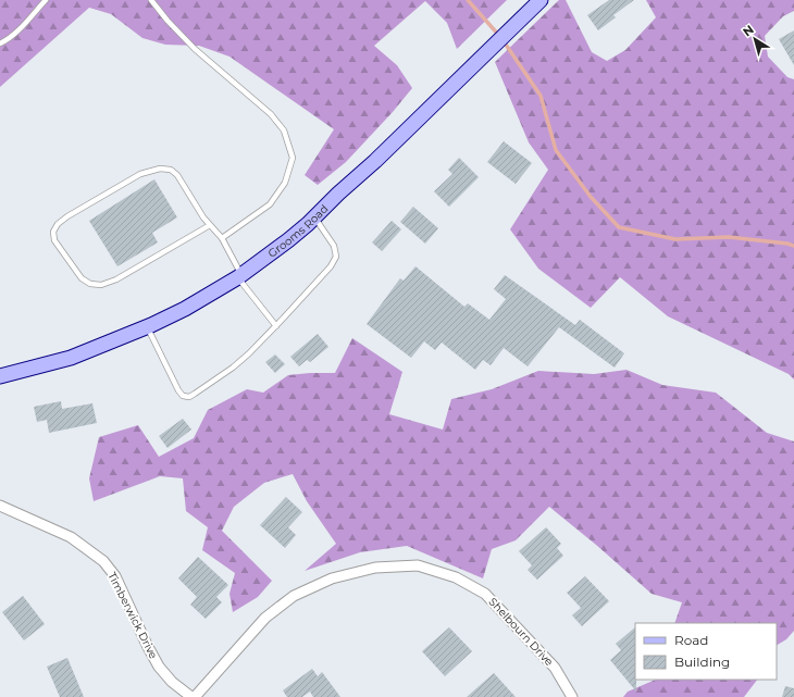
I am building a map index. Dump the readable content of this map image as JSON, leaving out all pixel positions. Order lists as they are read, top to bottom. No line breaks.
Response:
{"streets":{"street":["Grooms Road","Timberwick Drive","Shelbourn Drive"]},"crossings":[["Timberwick Drive","Shelbourn Drive"]],"legend":["Road","Building"],"north":"top left"}
